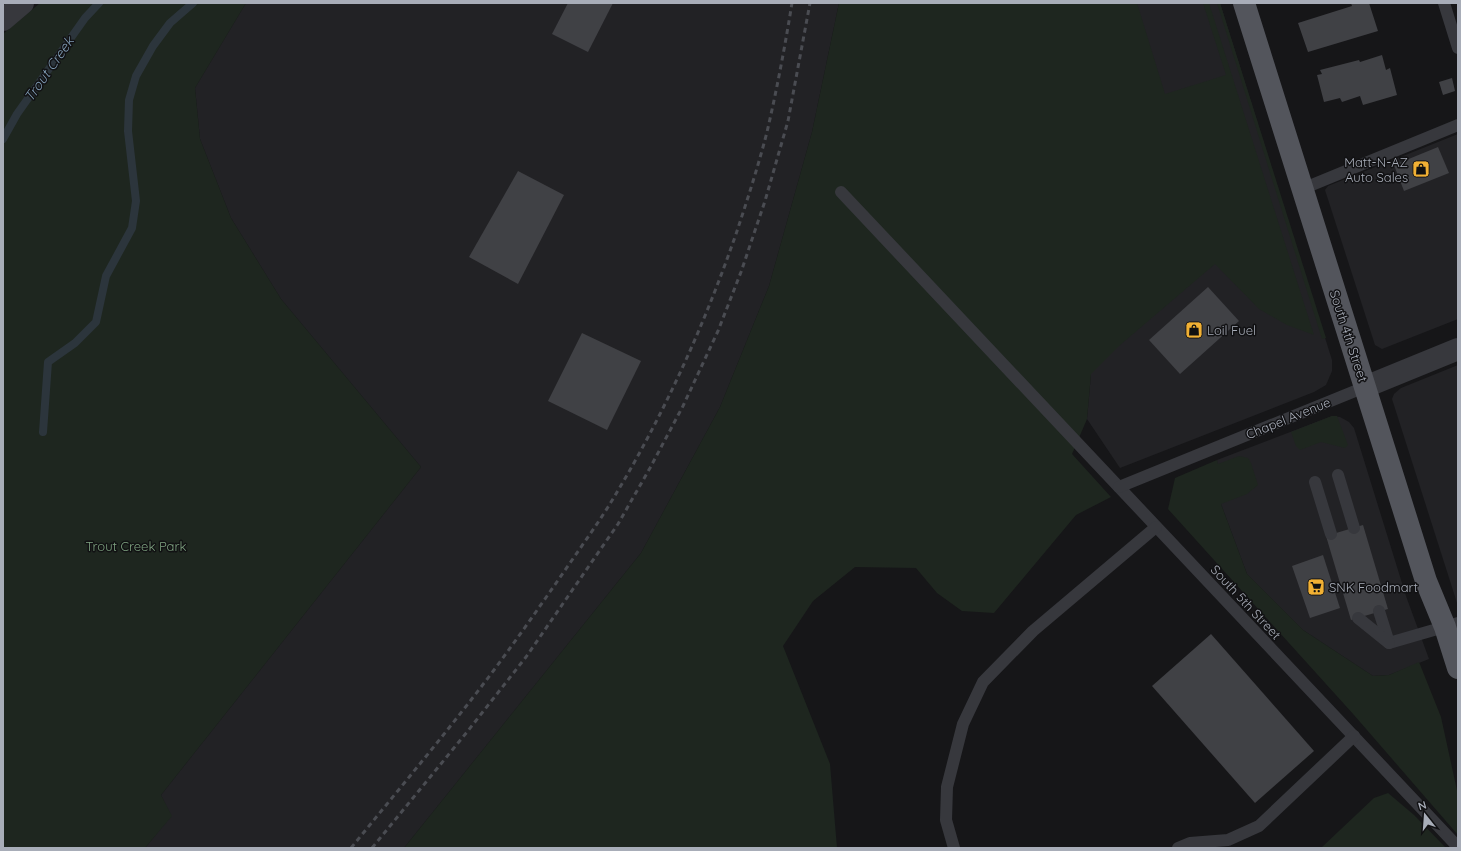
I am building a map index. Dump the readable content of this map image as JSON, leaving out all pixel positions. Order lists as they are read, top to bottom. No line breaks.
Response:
{"streets":{"main road":["South 4th Street"],"street":["Chapel Avenue"],"lane":["South 5th Street"]},"crossings":[["South 4th Street","Chapel Avenue"],["Chapel Avenue","South 5th Street"]],"water":["Trout Creek"],"parks":["Trout Creek Park"],"places":{"shop":["Matt-N-AZ Auto Sales","Loil Fuel"],"supermarket":["SNK Foodmart"]},"north":"top"}
